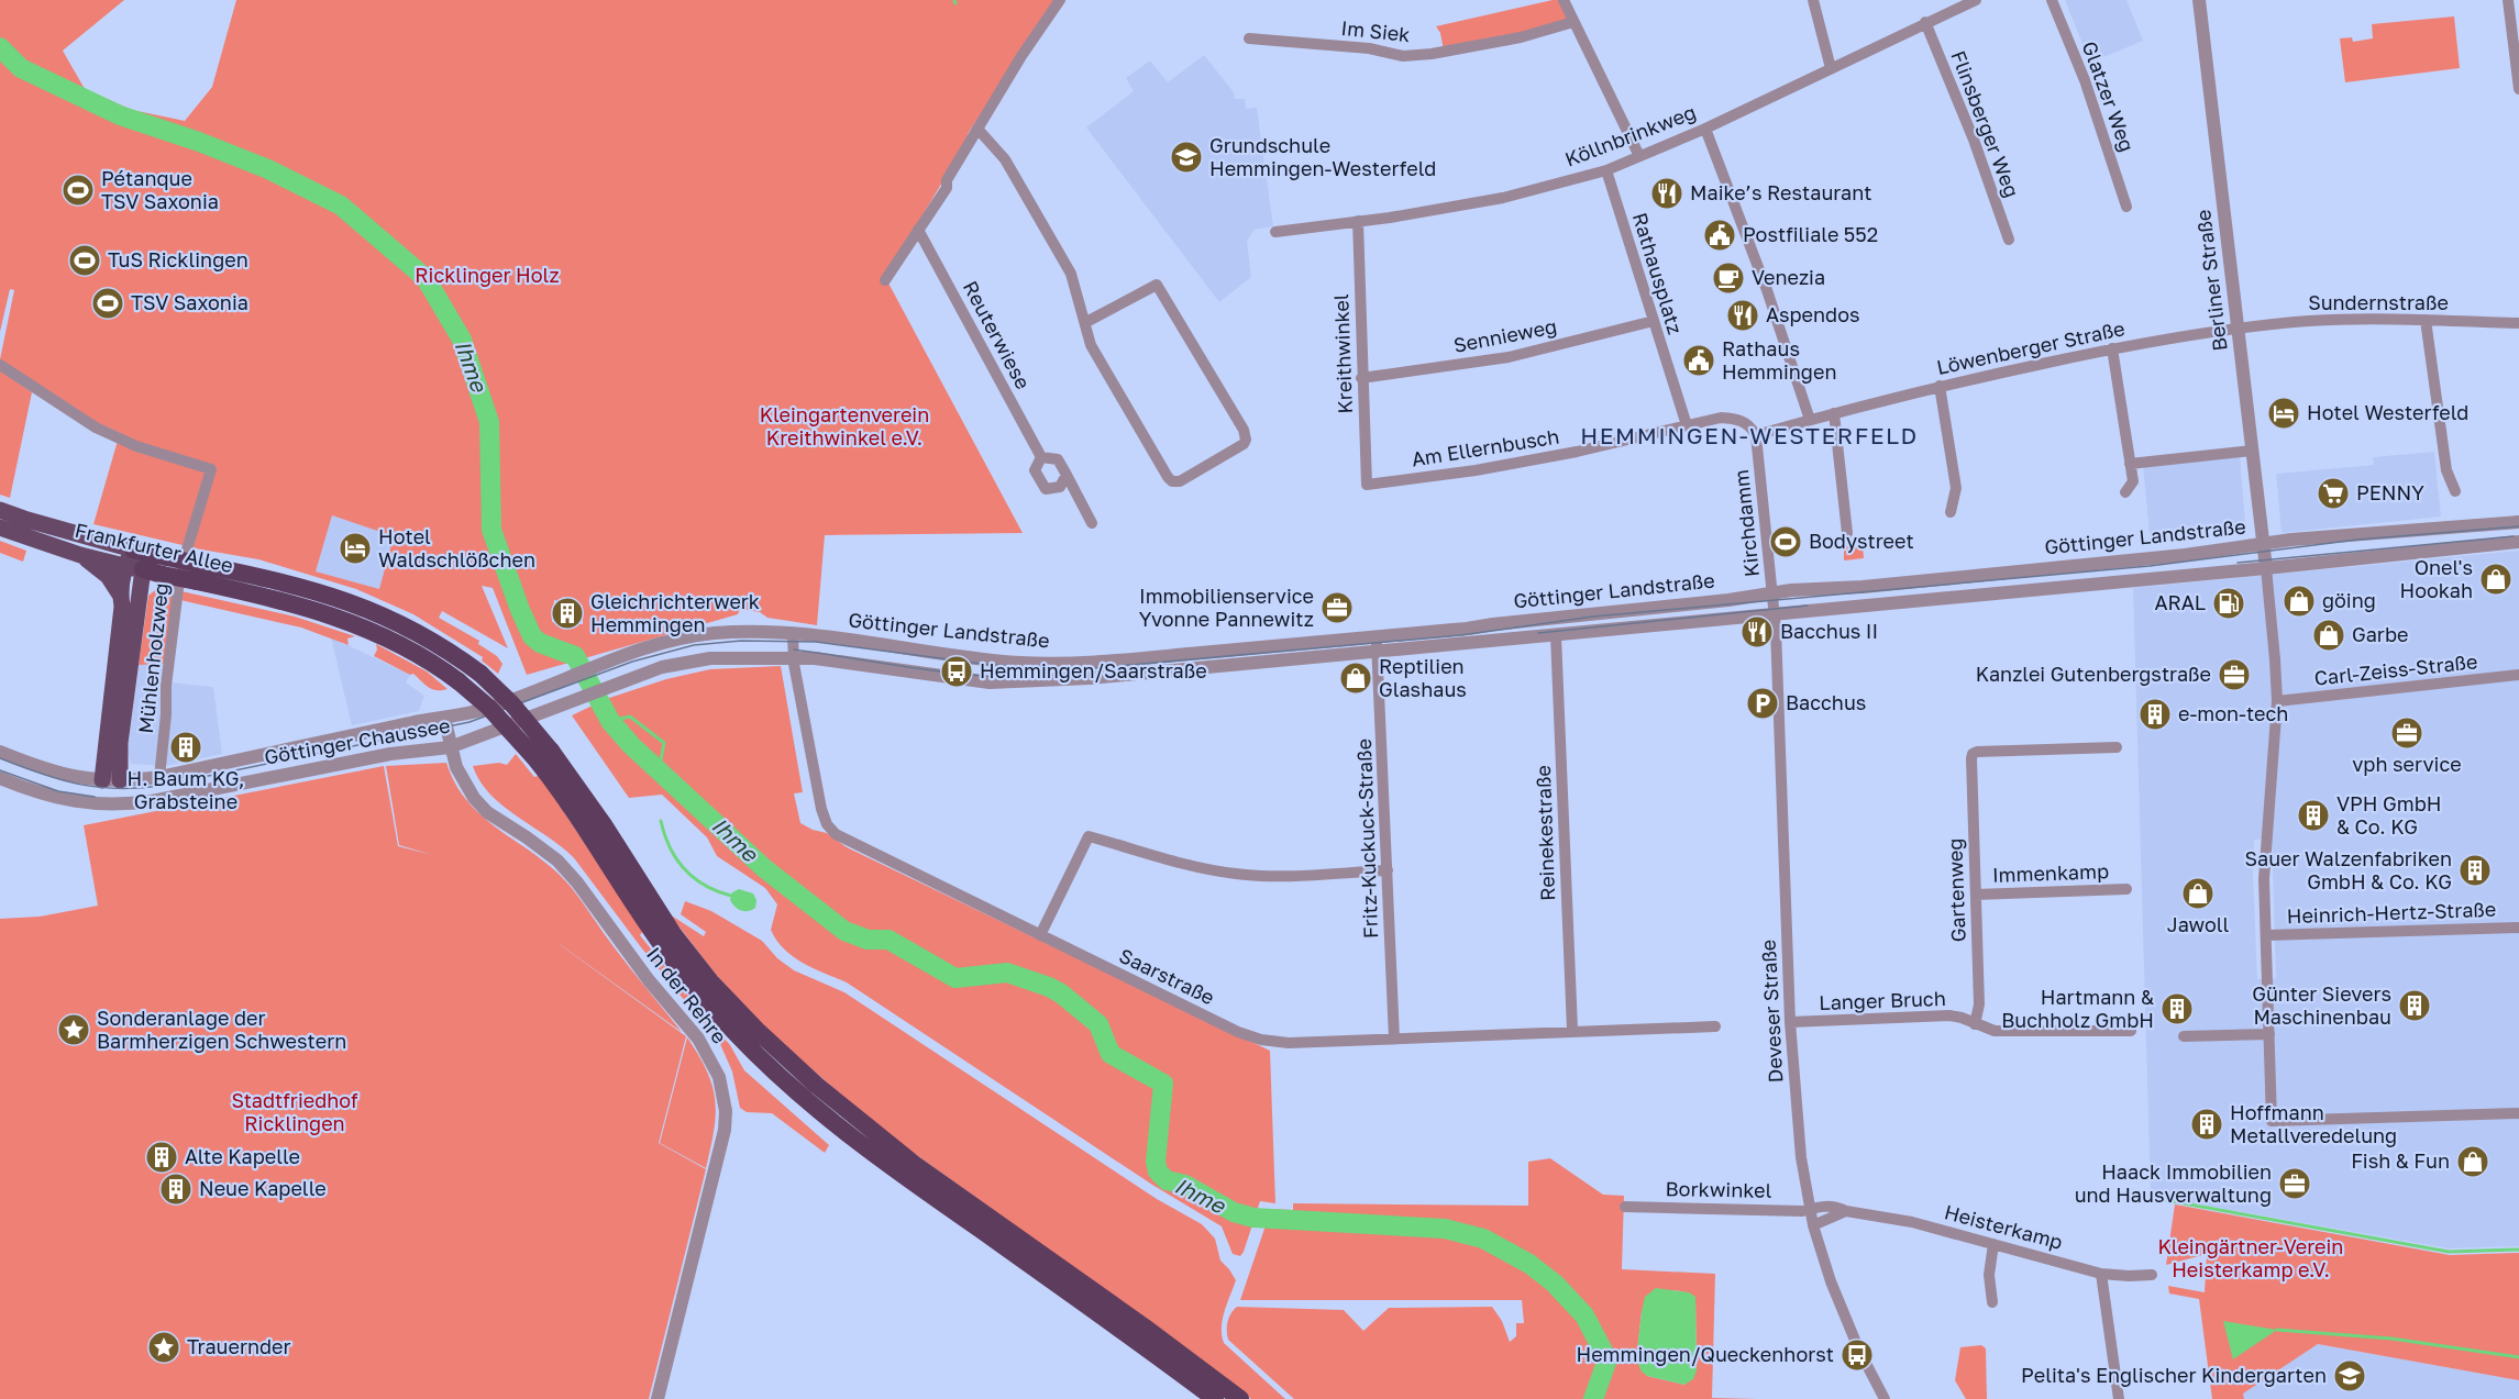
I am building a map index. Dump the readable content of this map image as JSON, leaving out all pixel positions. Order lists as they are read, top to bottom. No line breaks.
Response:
{"streets":{"highway":["Frankfurter Allee"],"street":["Im Siek","Glatzer Weg","Flinsberger Weg","Köllnbrinkweg","Rathausplatz","Berliner Straße","Sundernstraße","Reuterwiese","Sennieweg","Löwenberger Straße","Kreithwinkel","Am Ellernbusch","Kirchdamm","Göttinger Landstraße","Mühlenholzweg","Carl-Zeiss-Straße","Göttinger Chaussee","Reinekestraße","Fritz-Kuckuck-Straße","Immenkamp","Gartenweg","Heinrich-Hertz-Straße","Saarstraße","In der Rehre","Langer Bruch","Deveser Straße","Borkwinkel","Heisterkamp"]},"crossings":[["Flinsberger Weg","Köllnbrinkweg"],["Köllnbrinkweg","Rathausplatz"],["Köllnbrinkweg","Kreithwinkel"],["Rathausplatz","Sennieweg"],["Rathausplatz","Am Ellernbusch"],["Berliner Straße","Sundernstraße"],["Berliner Straße","Löwenberger Straße"],["Berliner Straße","Göttinger Landstraße"],["Sundernstraße","Löwenberger Straße"],["Sennieweg","Kreithwinkel"],["Kreithwinkel","Am Ellernbusch"],["Kirchdamm","Göttinger Landstraße"],["Kirchdamm","Deveser Straße"],["Göttinger Landstraße","Göttinger Chaussee"],["Göttinger Landstraße","Reinekestraße"],["Göttinger Landstraße","Fritz-Kuckuck-Straße"],["Göttinger Landstraße","Saarstraße"],["Göttinger Landstraße","Deveser Straße"],["Mühlenholzweg","Göttinger Chaussee"],["Göttinger Chaussee","Saarstraße"],["Göttinger Chaussee","In der Rehre"],["Reinekestraße","Saarstraße"],["Fritz-Kuckuck-Straße","Saarstraße"],["Immenkamp","Gartenweg"],["Gartenweg","Langer Bruch"],["Langer Bruch","Deveser Straße"],["Deveser Straße","Borkwinkel"],["Deveser Straße","Heisterkamp"],["Borkwinkel","Heisterkamp"]],"districts":["HEMMINGEN-WESTERFELD"],"water":["Ihme"],"parks":["Ricklinger Holz","Kleingartenverein Kreithwinkel e.V.","Stadtfriedhof Ricklingen","Kleingärtner-Verein Heisterkamp e.V."],"places":{"school or university":["Grundschule Hemmingen-Westerfeld","Pelita's Englischer Kindergarten"],"sports":["Pétanque TSV Saxonia","TuS Ricklingen","TSV Saxonia","Bodystreet"],"restaurant":["Maike’s Restaurant","Aspendos","Bacchus II"],"public building":["Postfiliale 552","Rathaus Hemmingen"],"cafe":["Venezia"],"hotel":["Hotel Westerfeld","Hotel Waldschlößchen"],"supermarket":["PENNY"],"shop":["Onel's Hookah","göing","Garbe","Reptilien Glashaus","Jawoll","Fish & Fun"],"fuel station":["ARAL"],"office":["Immobilienservice Yvonne Pannewitz","Kanzlei Gutenbergstraße","vph service","Haack Immobilien und Hausverwaltung"],"building":["Gleichrichterwerk Hemmingen","e-mon-tech","H. Baum KG, Grabsteine","VPH GmbH & Co. KG","Sauer Walzenfabriken GmbH & Co. KG","Günter Sievers Maschinenbau","Hartmann & Buchholz GmbH","Hoffmann Metallveredelung","Alte Kapelle","Neue Kapelle"],"bus stop":["Hemmingen/Saarstraße","Hemmingen/Queckenhorst"],"parking":["Bacchus"],"place":["Sonderanlage der Barmherzigen Schwestern","Trauernder"]}}
